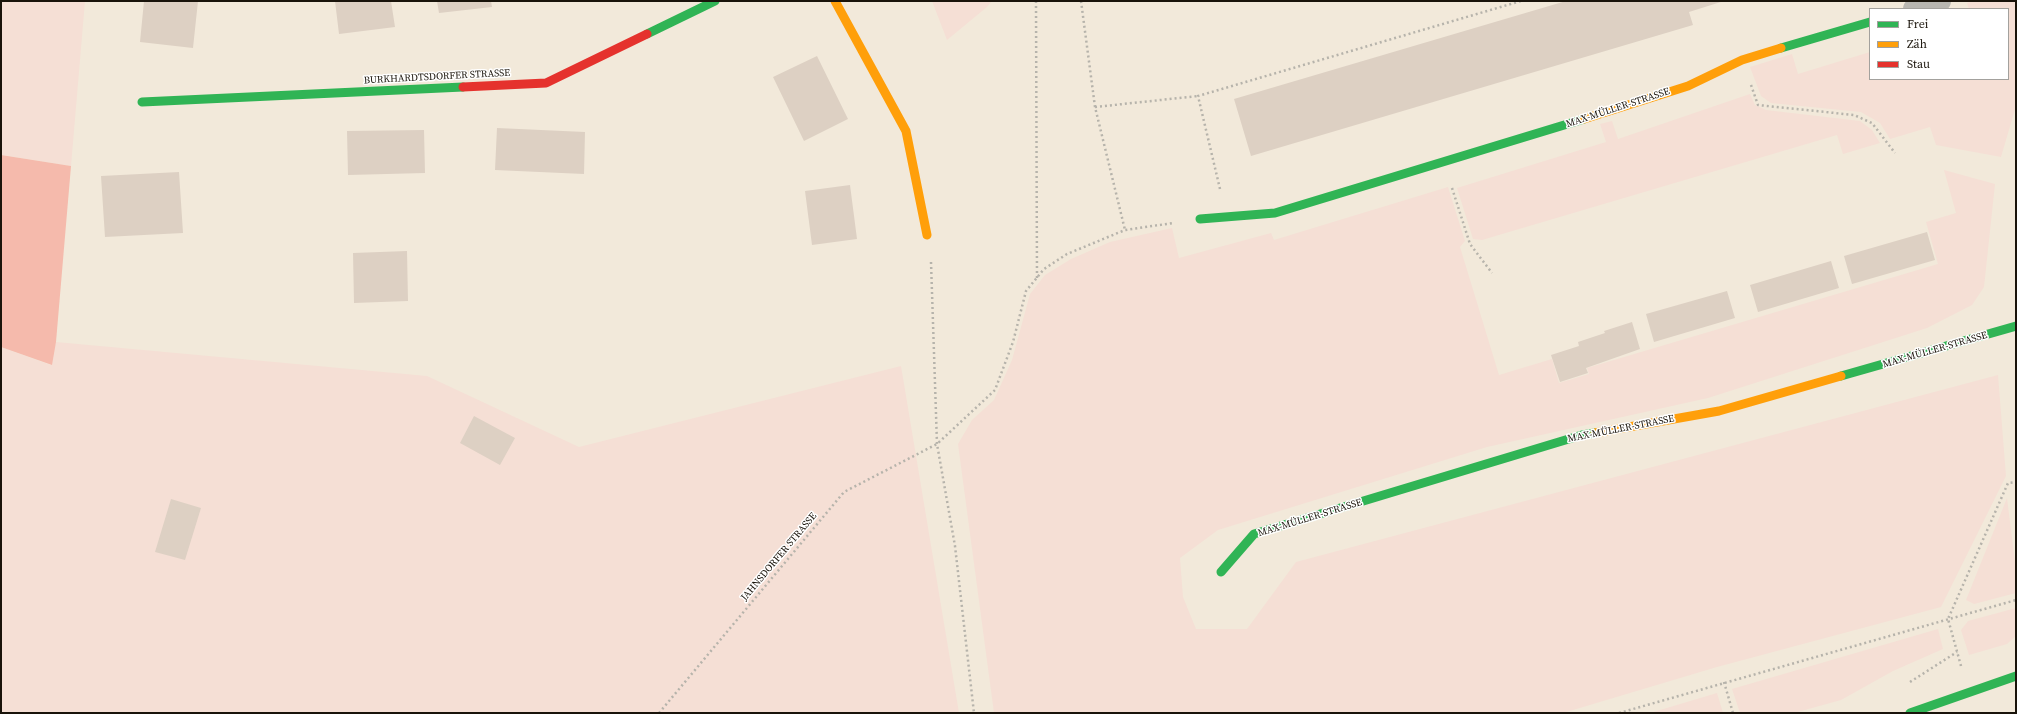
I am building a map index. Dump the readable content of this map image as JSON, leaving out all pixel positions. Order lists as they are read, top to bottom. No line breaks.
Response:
{"streets":{"street":["BURKHARDTSDORFER STRASSE","MAX-MÜLLER-STRASSE"],"path":["JAHNSDORFER STRASSE"]},"crossings":[["MAX-MÜLLER-STRASSE","JAHNSDORFER STRASSE"]],"legend":["Frei","Zäh","Stau"]}
